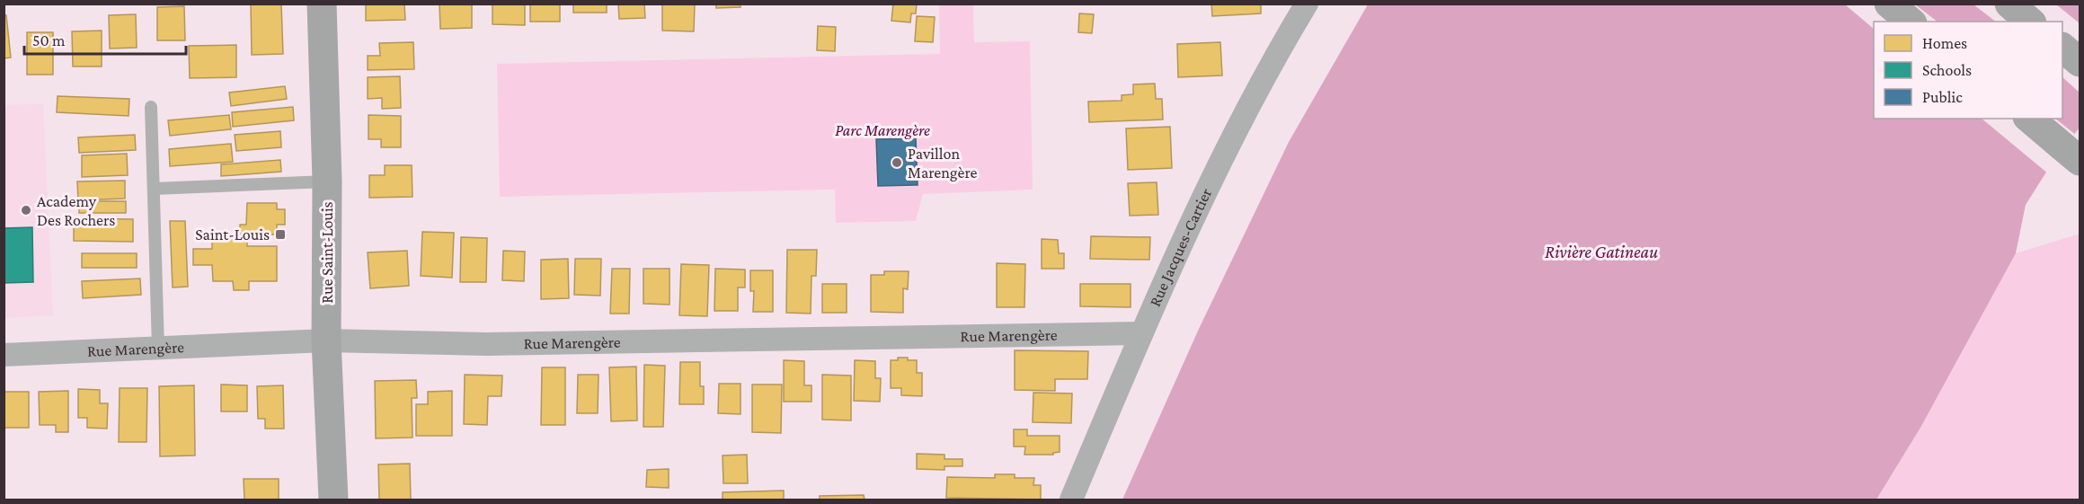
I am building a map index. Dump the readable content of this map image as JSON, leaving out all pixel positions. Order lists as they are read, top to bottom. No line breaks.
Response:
{"streets":{"main road":["Rue Saint-Louis"],"street":["Rue Jacques-Cartier","Rue Marengère"]},"crossings":[["Rue Jacques-Cartier","Rue Marengère"],["Rue Saint-Louis","Rue Marengère"]],"water":["Rivière Gatineau"],"parks":["Parc Marengère"],"places":{"other":["Pavillon Marengère","Academy Des Rochers"],"transit":["Saint-Louis"]},"legend":["Homes","Schools","Public"],"scale_bar":"50 m"}
